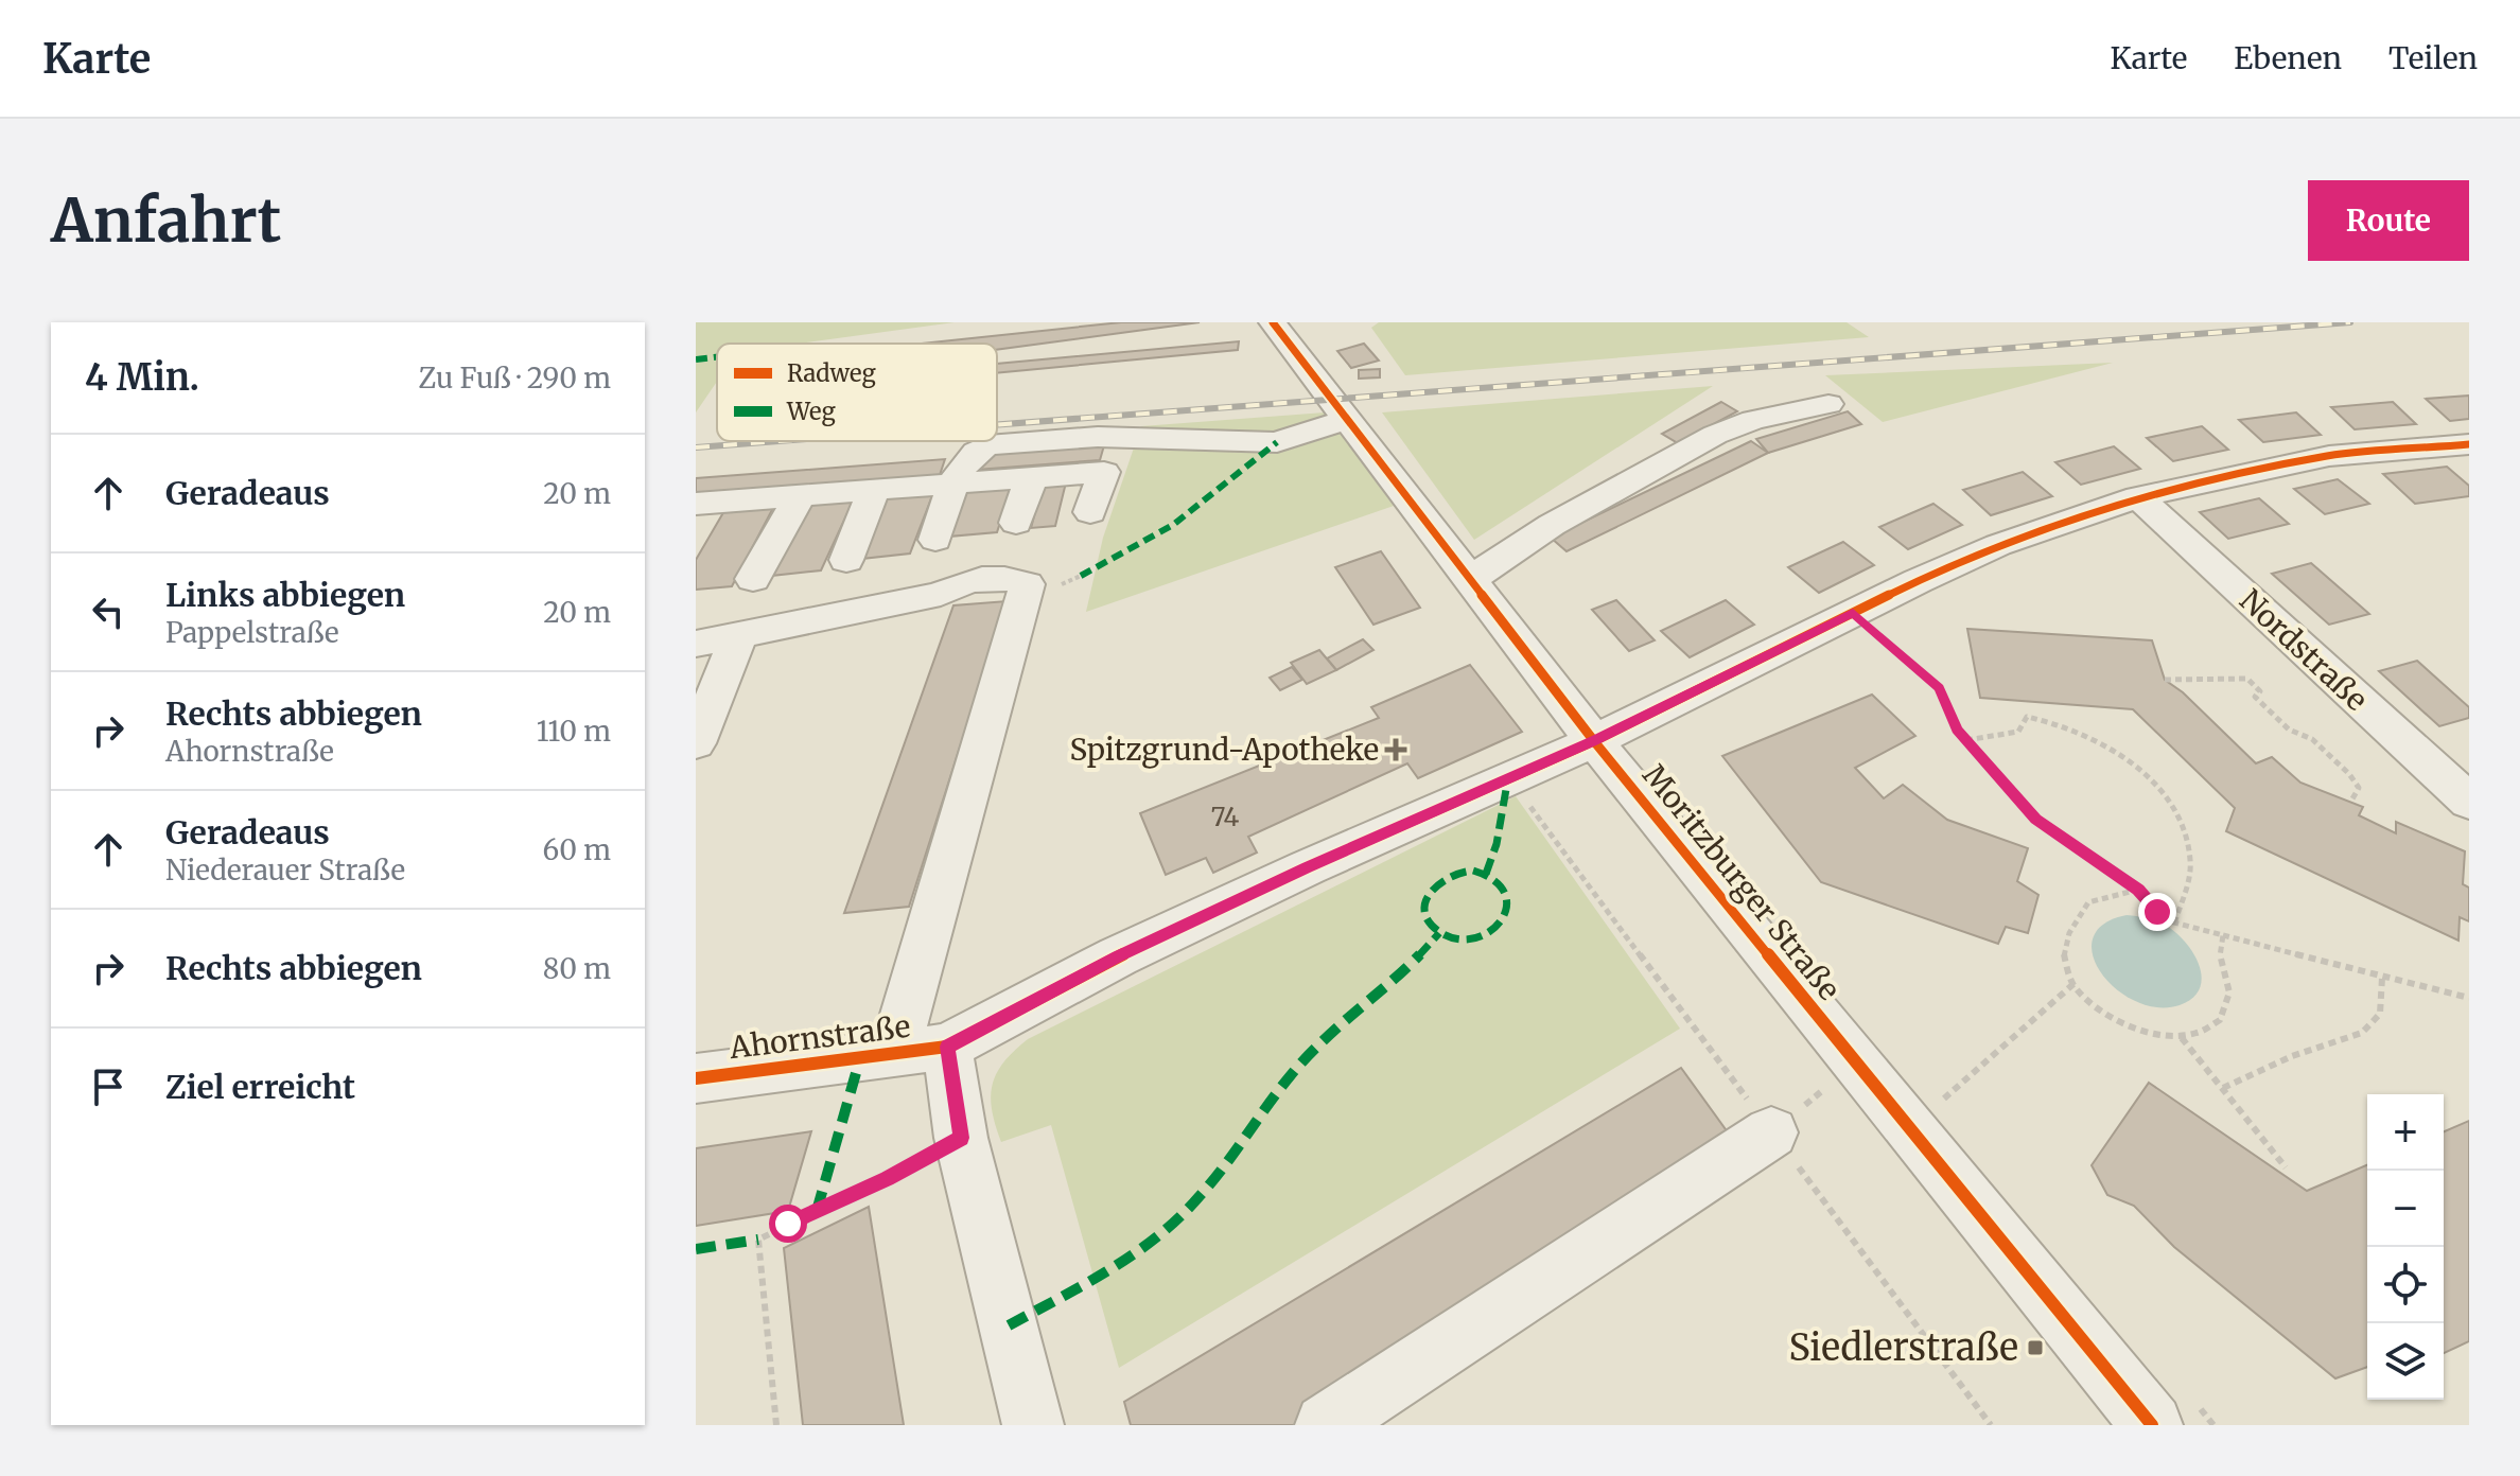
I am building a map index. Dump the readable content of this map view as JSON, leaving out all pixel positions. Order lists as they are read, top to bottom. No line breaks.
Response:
{"streets":{"street":["Nordstraße","Moritzburger Straße","Ahornstraße"]},"crossings":[["Nordstraße","Ahornstraße"],["Moritzburger Straße","Ahornstraße"]],"places":{"health":["Spitzgrund-Apotheke"],"transit":["Siedlerstraße"]},"house_numbers":["74"],"legend":["Radweg","Weg"],"page":{"header":"Karte","nav":["Karte","Ebenen","Teilen"],"buttons":"Route","title":"Anfahrt","heading":["4 Min.","Zu Fuß · 290 m"],"list":[["Geradeaus","20 m"],["Links abbiegen","Pappelstraße","20 m"],["Rechts abbiegen","Ahornstraße","110 m"],["Geradeaus","Niederauer Straße","60 m"],["Rechts abbiegen","80 m"],"Ziel erreicht"],"map_buttons":["+","−"]}}
